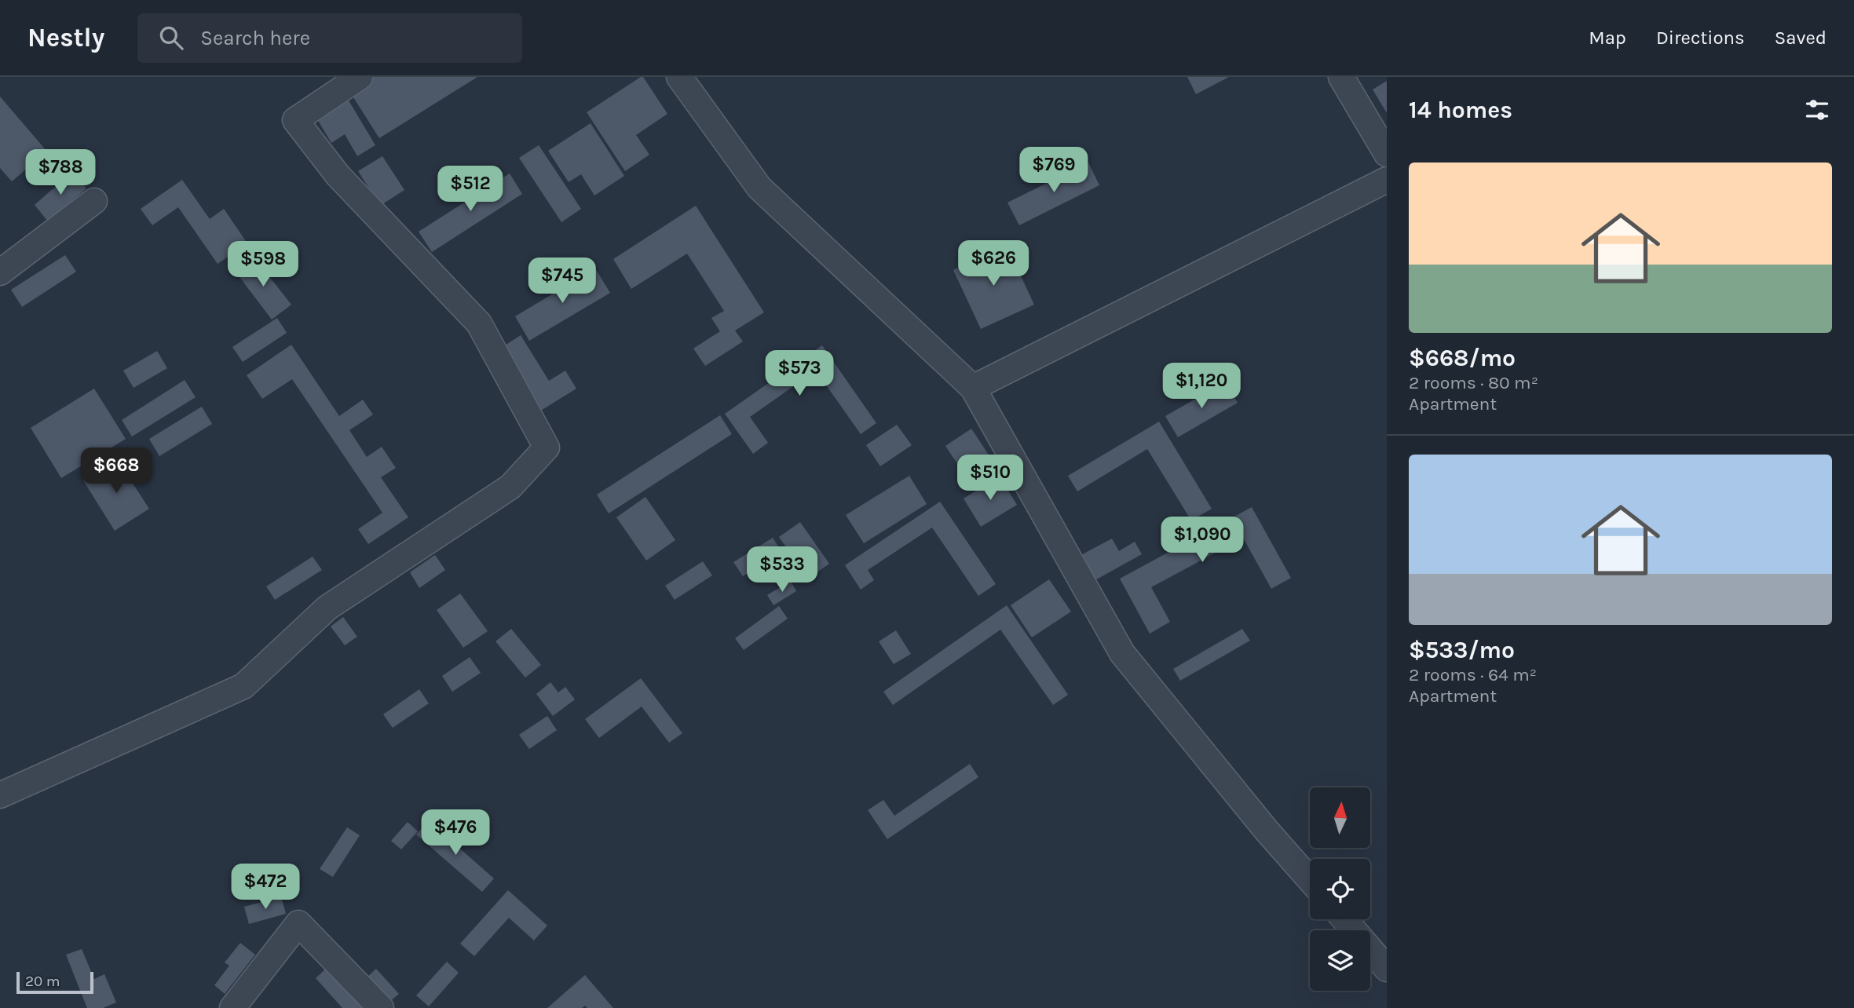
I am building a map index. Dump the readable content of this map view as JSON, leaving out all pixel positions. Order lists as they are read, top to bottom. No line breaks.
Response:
{"scale_bar":"20 m","north":"top","page":{"header":"Nestly","search":"Search here","nav":["Map","Directions","Saved"],"heading":"14 homes","list":[{"name":"$668/mo","note":"2 rooms · 80 m² · Apartment"},{"name":"$533/mo","note":"2 rooms · 64 m² · Apartment"}],"price":["$769","$788","$512","$626","$598","$745","$573","$1,120","$668","$510","$1,090","$533","$476","$472"],"scale":"20 m"}}
